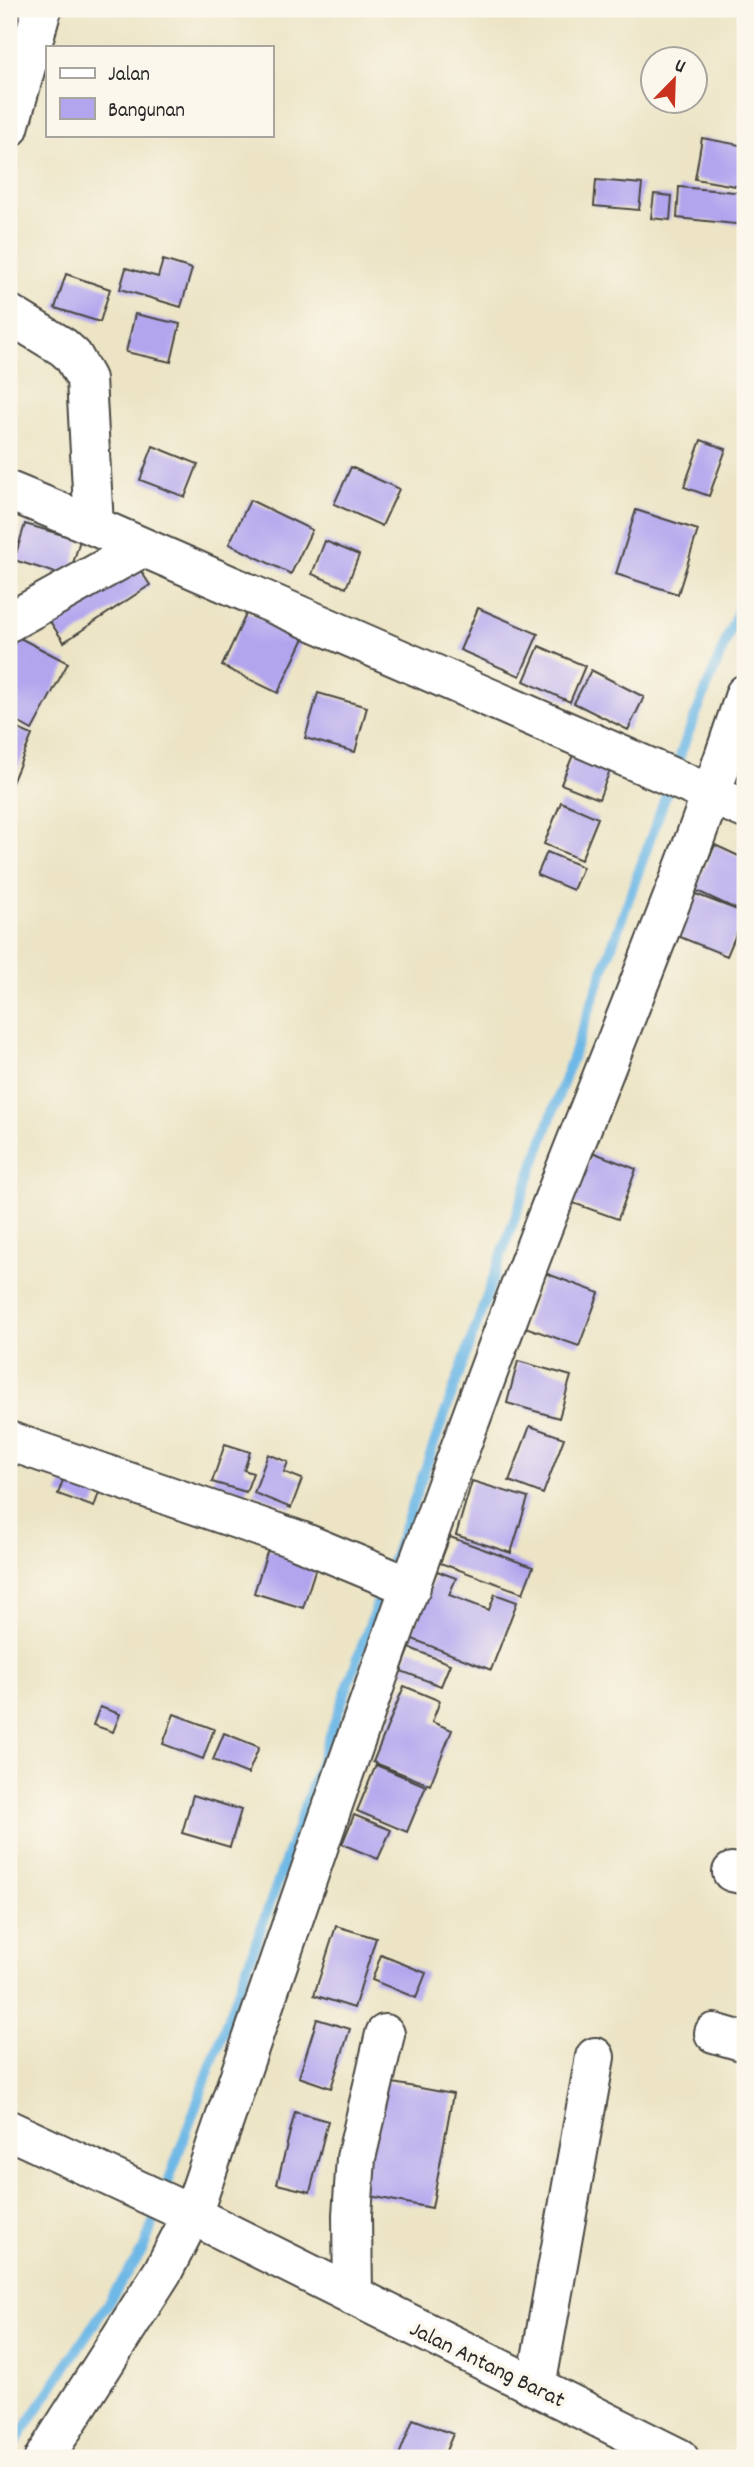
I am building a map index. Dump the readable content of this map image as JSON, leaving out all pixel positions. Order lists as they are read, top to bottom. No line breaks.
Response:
{"streets":{"street":["Jalan Antang Barat"]},"legend":["Jalan","Bangunan"],"north":"top right"}
